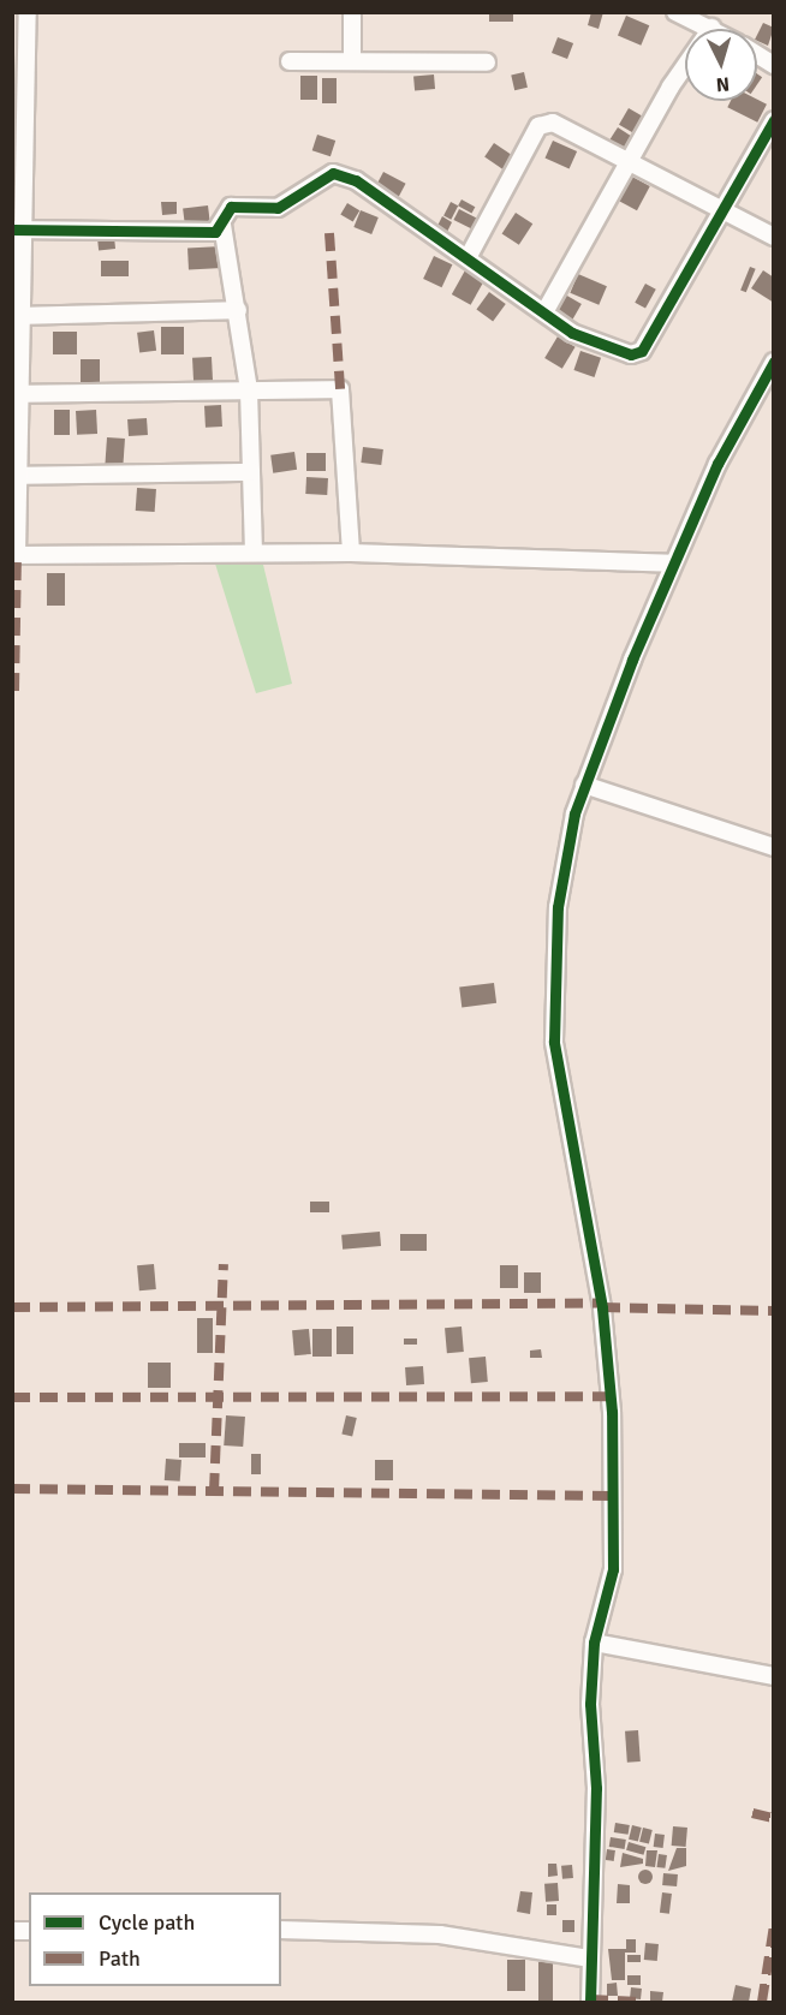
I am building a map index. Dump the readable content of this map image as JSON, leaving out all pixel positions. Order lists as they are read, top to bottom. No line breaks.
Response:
{"legend":["Cycle path","Path"],"north":"bottom"}
